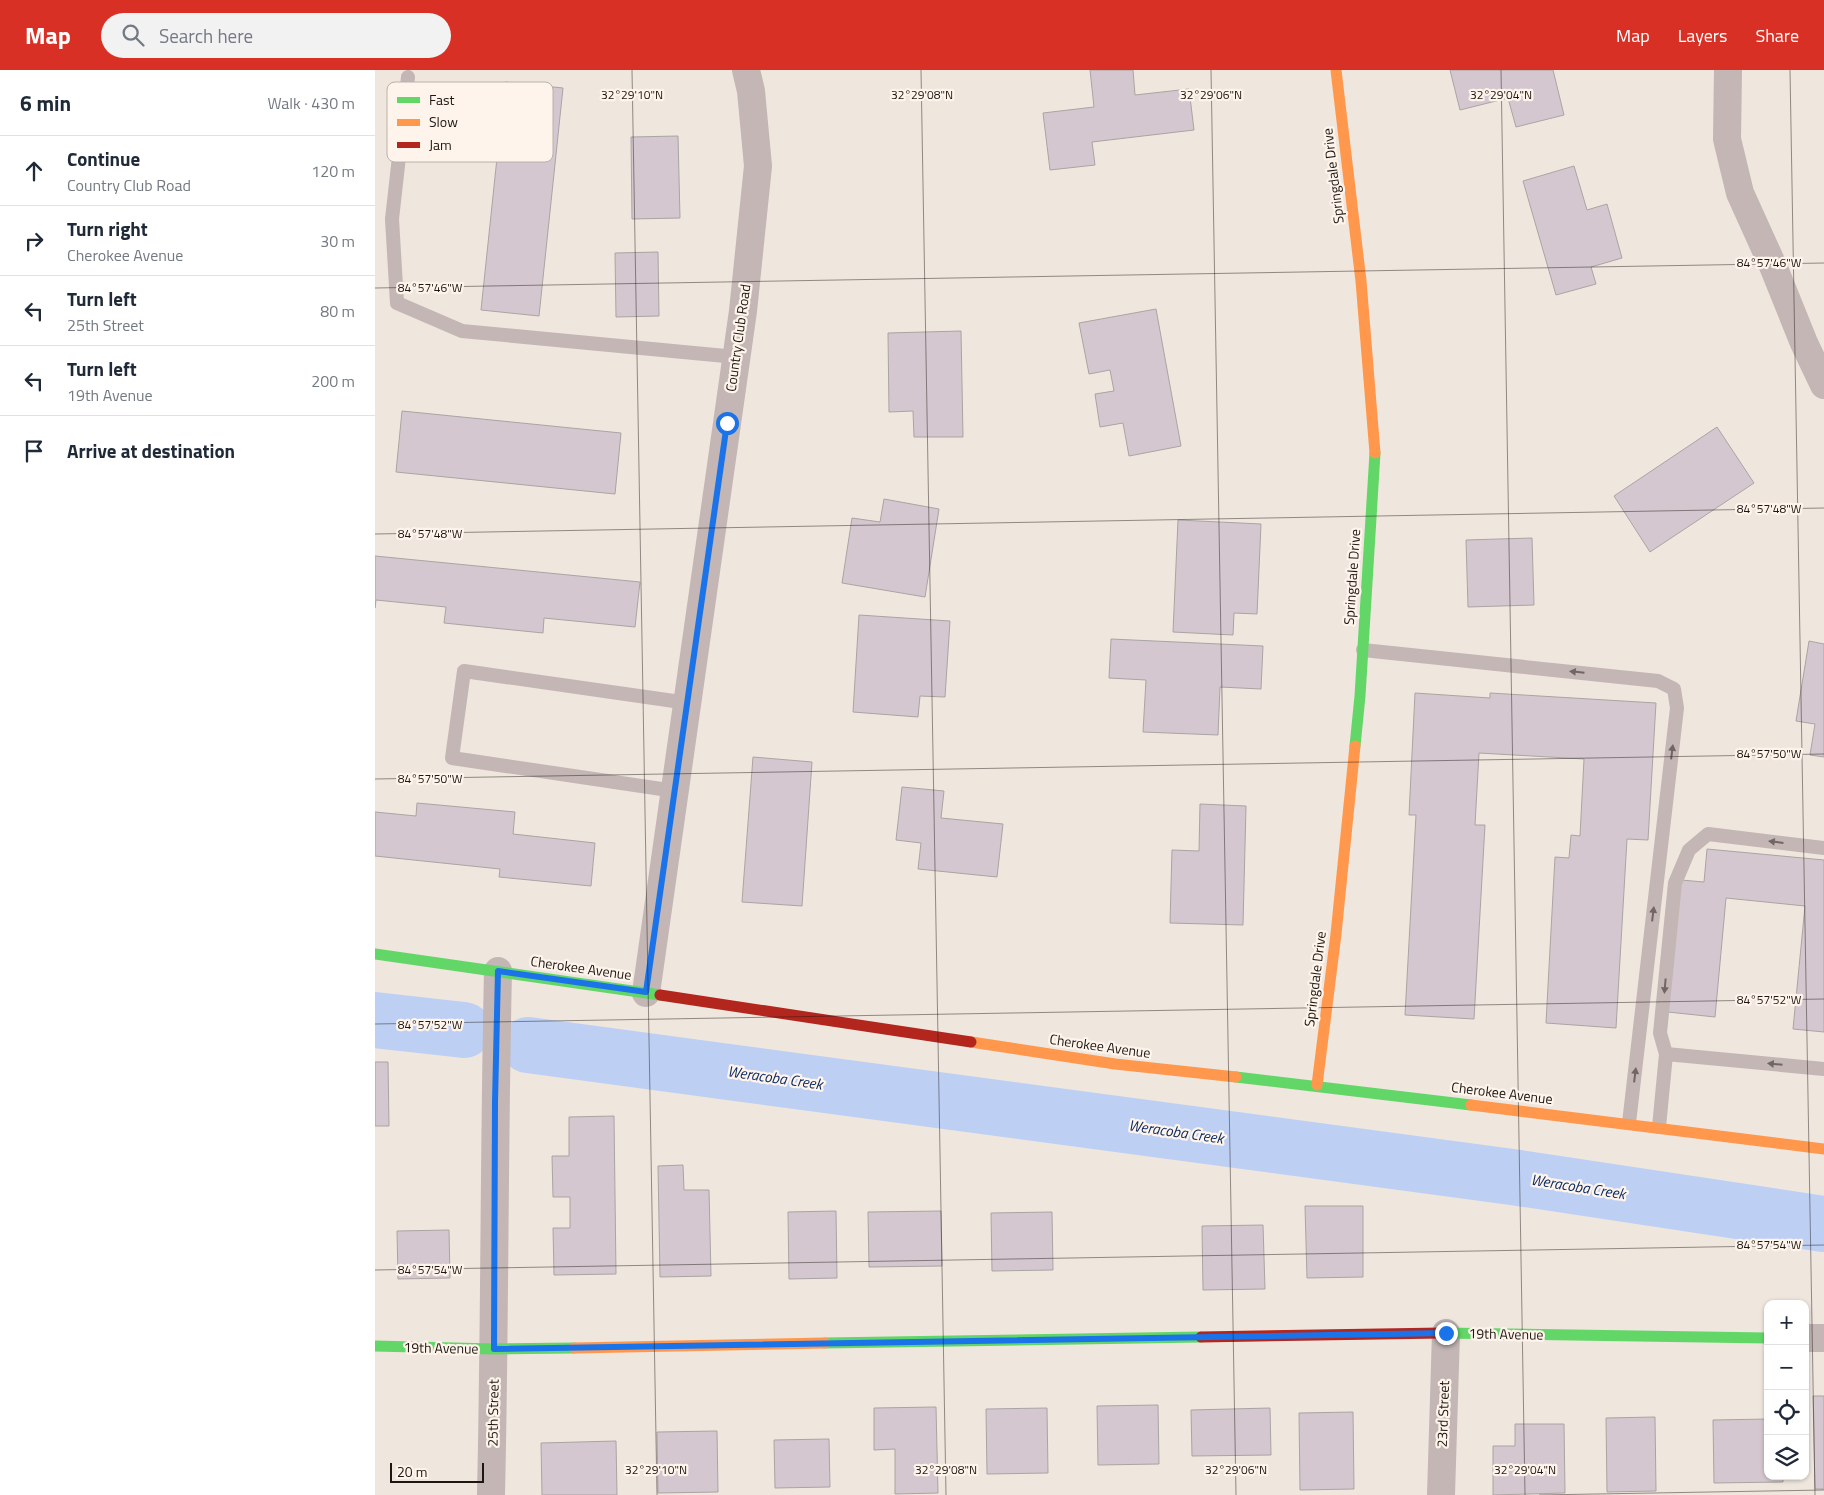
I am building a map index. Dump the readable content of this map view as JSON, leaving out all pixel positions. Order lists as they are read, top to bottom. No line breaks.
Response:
{"streets":{"street":["Springdale Drive","Country Club Road","Cherokee Avenue","19th Avenue","25th Street","23rd Street"]},"crossings":[["Springdale Drive","Cherokee Avenue"],["Country Club Road","Cherokee Avenue"],["Cherokee Avenue","25th Street"],["19th Avenue","25th Street"],["19th Avenue","23rd Street"]],"water":["Weracoba Creek"],"legend":["Fast","Slow","Jam"],"scale_bar":"20 m","page":{"header":"Map","search":"Search here","nav":["Map","Layers","Share"],"heading":["6 min","Walk · 430 m"],"list":[["Continue","Country Club Road","120 m"],["Turn right","Cherokee Avenue","30 m"],["Turn left","25th Street","80 m"],["Turn left","19th Avenue","200 m"],"Arrive at destination"],"map_buttons":["+","−"],"scale":"20 m"},"coordinates":["32°29'10\"N","32°29'08\"N","32°29'06\"N","32°29'04\"N","84°57'46\"W","84°57'48\"W","84°57'50\"W","84°57'52\"W","84°57'54\"W"]}
